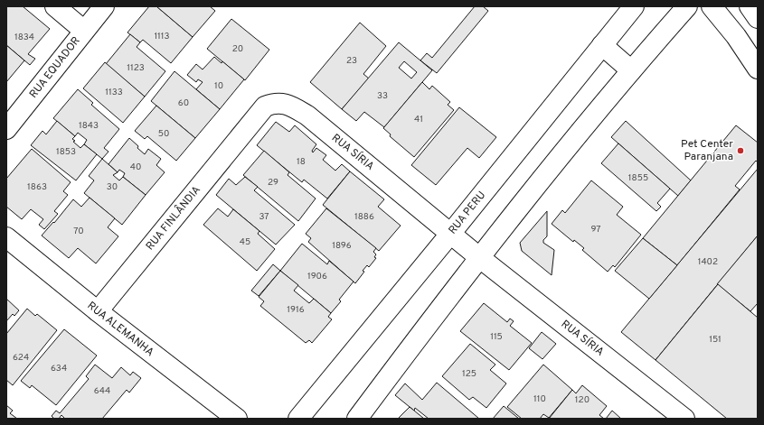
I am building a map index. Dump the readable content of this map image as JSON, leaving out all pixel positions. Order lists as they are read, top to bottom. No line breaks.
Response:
{"streets":{"street":["RUA EQUADOR","RUA SÍRIA","RUA PERU","RUA FINLÂNDIA","RUA ALEMANHA"]},"crossings":[["RUA SÍRIA","RUA PERU"],["RUA SÍRIA","RUA FINLÂNDIA"],["RUA FINLÂNDIA","RUA ALEMANHA"]],"places":["Pet Center Paranjana"],"house_numbers":["1113","1834","20","23","1123","10","1133","33","60","41","1843","50","1853","18","40","1855","29","1863","30","37","1886","97","70","45","1896","1402","1906","1916","115","151","624","634","125","644","110","120"]}
